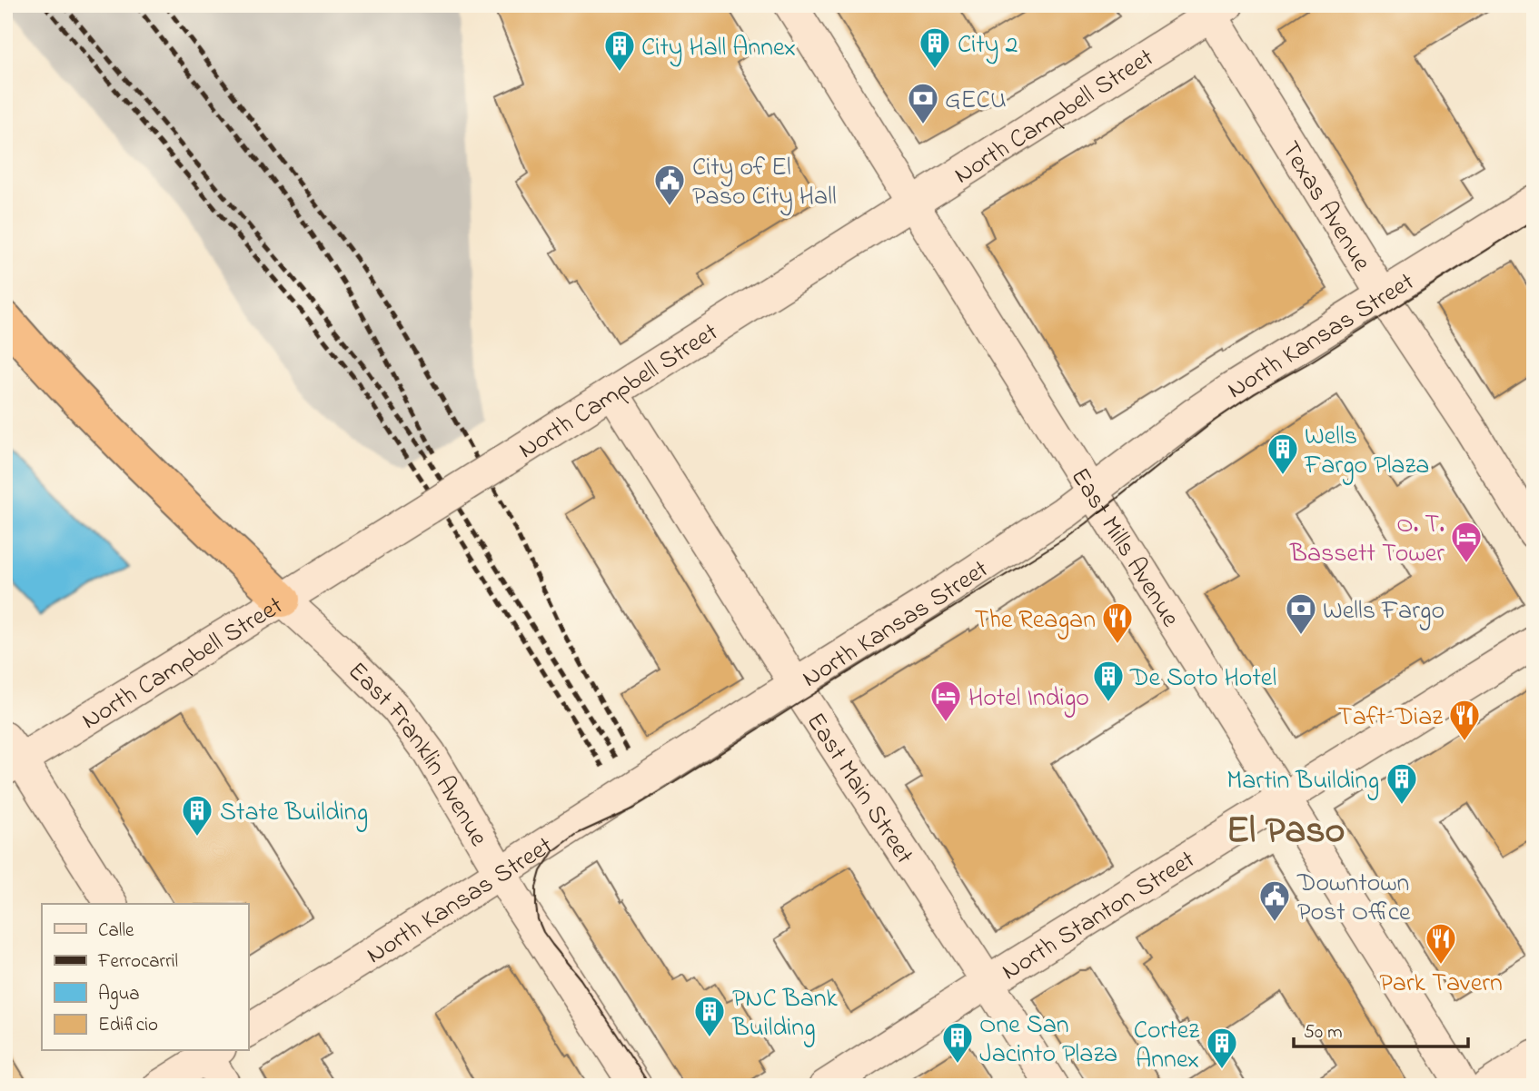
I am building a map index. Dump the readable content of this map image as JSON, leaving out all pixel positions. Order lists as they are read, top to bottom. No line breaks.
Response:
{"streets":{"main road":["North Campbell Street","Texas Avenue","North Kansas Street","East Mills Avenue","East Franklin Avenue","East Main Street","North Stanton Street"]},"crossings":[["North Campbell Street","Texas Avenue"],["North Campbell Street","East Mills Avenue"],["North Campbell Street","East Franklin Avenue"],["North Campbell Street","East Main Street"],["Texas Avenue","North Kansas Street"],["North Kansas Street","East Mills Avenue"],["North Kansas Street","East Franklin Avenue"],["North Kansas Street","East Main Street"],["East Mills Avenue","North Stanton Street"],["East Main Street","North Stanton Street"]],"districts":["El Paso"],"places":{"building":["City 2","City Hall Annex","Wells Fargo Plaza","De Soto Hotel","Martin Building","State Building","PNC Bank Building","One San Jacinto Plaza","Cortez Annex"],"bank":["GECU","Wells Fargo"],"public building":["City of El Paso City Hall","Downtown Post Office"],"hotel":["O. T. Bassett Tower","Hotel Indigo"],"restaurant":["The Reagan","Taft-Diaz","Park Tavern"]},"legend":["Calle","Ferrocarril","Agua","Edificio"],"scale_bar":"50 m"}
